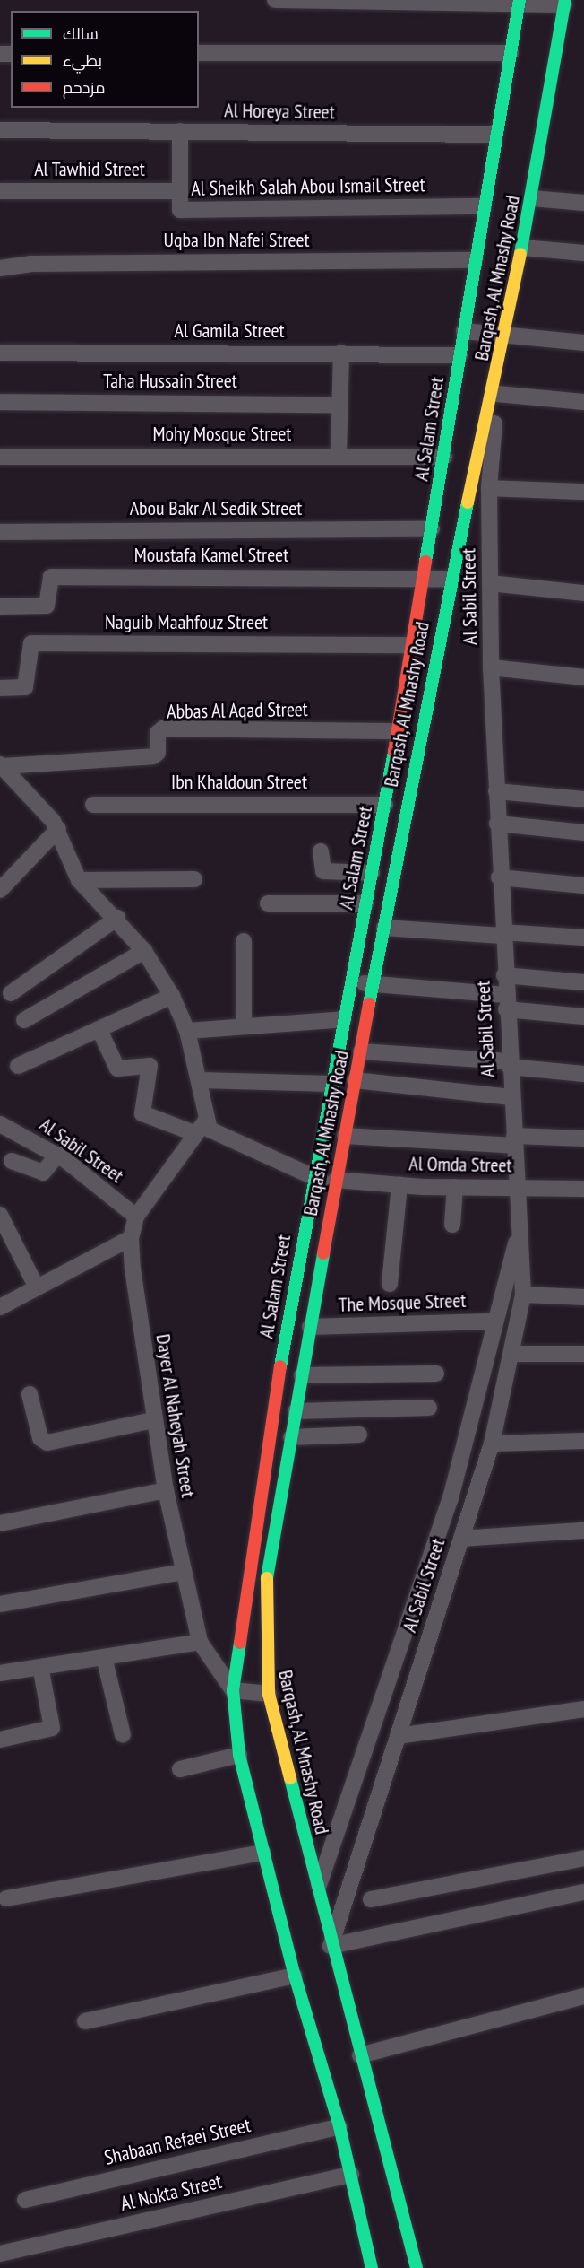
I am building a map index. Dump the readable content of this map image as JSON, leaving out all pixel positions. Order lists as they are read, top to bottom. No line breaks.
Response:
{"streets":{"street":["Al Horeya Street","Al Tawhid Street","Al Sheikh Salah Abou Ismail Street","Uqba Ibn Nafei Street","Barqash, Al Mnashy Road","Al Gamila Street","Taha Hussain Street","Al Salam Street","Mohy Mosque Street","Abou Bakr Al Sedik Street","Moustafa Kamel Street","Al Sabil Street","Naguib Maahfouz Street","Abbas Al Aqad Street","Ibn Khaldoun Street","Al Omda Street","The Mosque Street","Dayer Al Naheyah Street","Shabaan Refaei Street","Al Nokta Street"]},"crossings":[["Al Horeya Street","Al Sheikh Salah Abou Ismail Street"],["Al Horeya Street","Al Salam Street"],["Al Tawhid Street","Al Sheikh Salah Abou Ismail Street"],["Al Sheikh Salah Abou Ismail Street","Al Salam Street"],["Uqba Ibn Nafei Street","Al Salam Street"],["Barqash, Al Mnashy Road","Moustafa Kamel Street"],["Barqash, Al Mnashy Road","Al Sabil Street"],["Barqash, Al Mnashy Road","Al Omda Street"],["Barqash, Al Mnashy Road","The Mosque Street"],["Al Gamila Street","Al Salam Street"],["Al Salam Street","Mohy Mosque Street"],["Al Salam Street","Abou Bakr Al Sedik Street"],["Al Salam Street","Moustafa Kamel Street"],["Al Salam Street","Naguib Maahfouz Street"],["Al Salam Street","Abbas Al Aqad Street"],["Al Salam Street","Ibn Khaldoun Street"],["Al Salam Street","Al Omda Street"],["Al Salam Street","Dayer Al Naheyah Street"],["Al Sabil Street","Al Omda Street"],["Al Sabil Street","The Mosque Street"],["Al Sabil Street","Dayer Al Naheyah Street"],["Al Omda Street","Dayer Al Naheyah Street"]],"legend":["سالك","بطيء","مزدحم"]}
